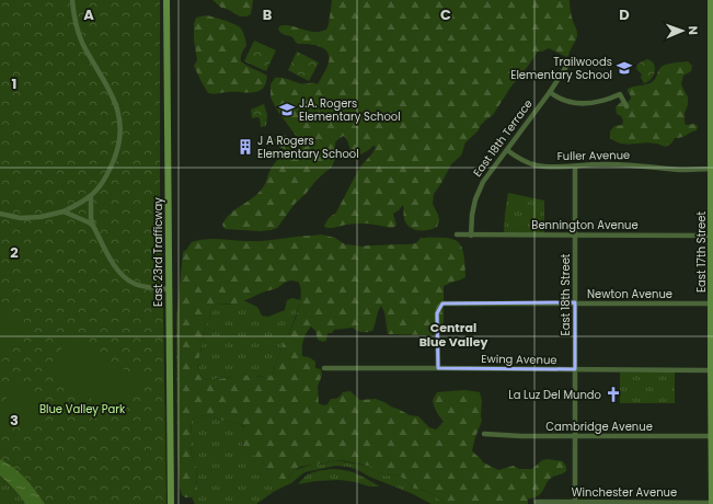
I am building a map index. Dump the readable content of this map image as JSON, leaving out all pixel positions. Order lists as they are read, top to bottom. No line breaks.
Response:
{"streets":{"street":["East 18th Terrace","Fuller Avenue","Bennington Avenue","East 23rd Trafficway","East 17th Street","Newton Avenue","East 18th Street","Ewing Avenue","Cambridge Avenue","Winchester Avenue"]},"crossings":[["East 18th Terrace","Fuller Avenue"],["East 18th Terrace","Bennington Avenue"],["Fuller Avenue","East 17th Street"],["Fuller Avenue","East 18th Street"],["Bennington Avenue","East 17th Street"],["Bennington Avenue","East 18th Street"],["East 17th Street","Newton Avenue"],["East 17th Street","Ewing Avenue"],["East 17th Street","Cambridge Avenue"],["East 17th Street","Winchester Avenue"],["Newton Avenue","East 18th Street"],["Newton Avenue","Ewing Avenue"],["East 18th Street","Ewing Avenue"],["East 18th Street","Cambridge Avenue"],["East 18th Street","Winchester Avenue"]],"districts":["Central Blue Valley"],"parks":["Blue Valley Park"],"places":{"school or university":["Trailwoods Elementary School","J.A. Rogers Elementary School"],"building":["J A Rogers Elementary School"],"church":["La Luz Del Mundo"]},"north":"right","grid":{"columns":["A","B","C","D"],"rows":["1","2","3"]}}
